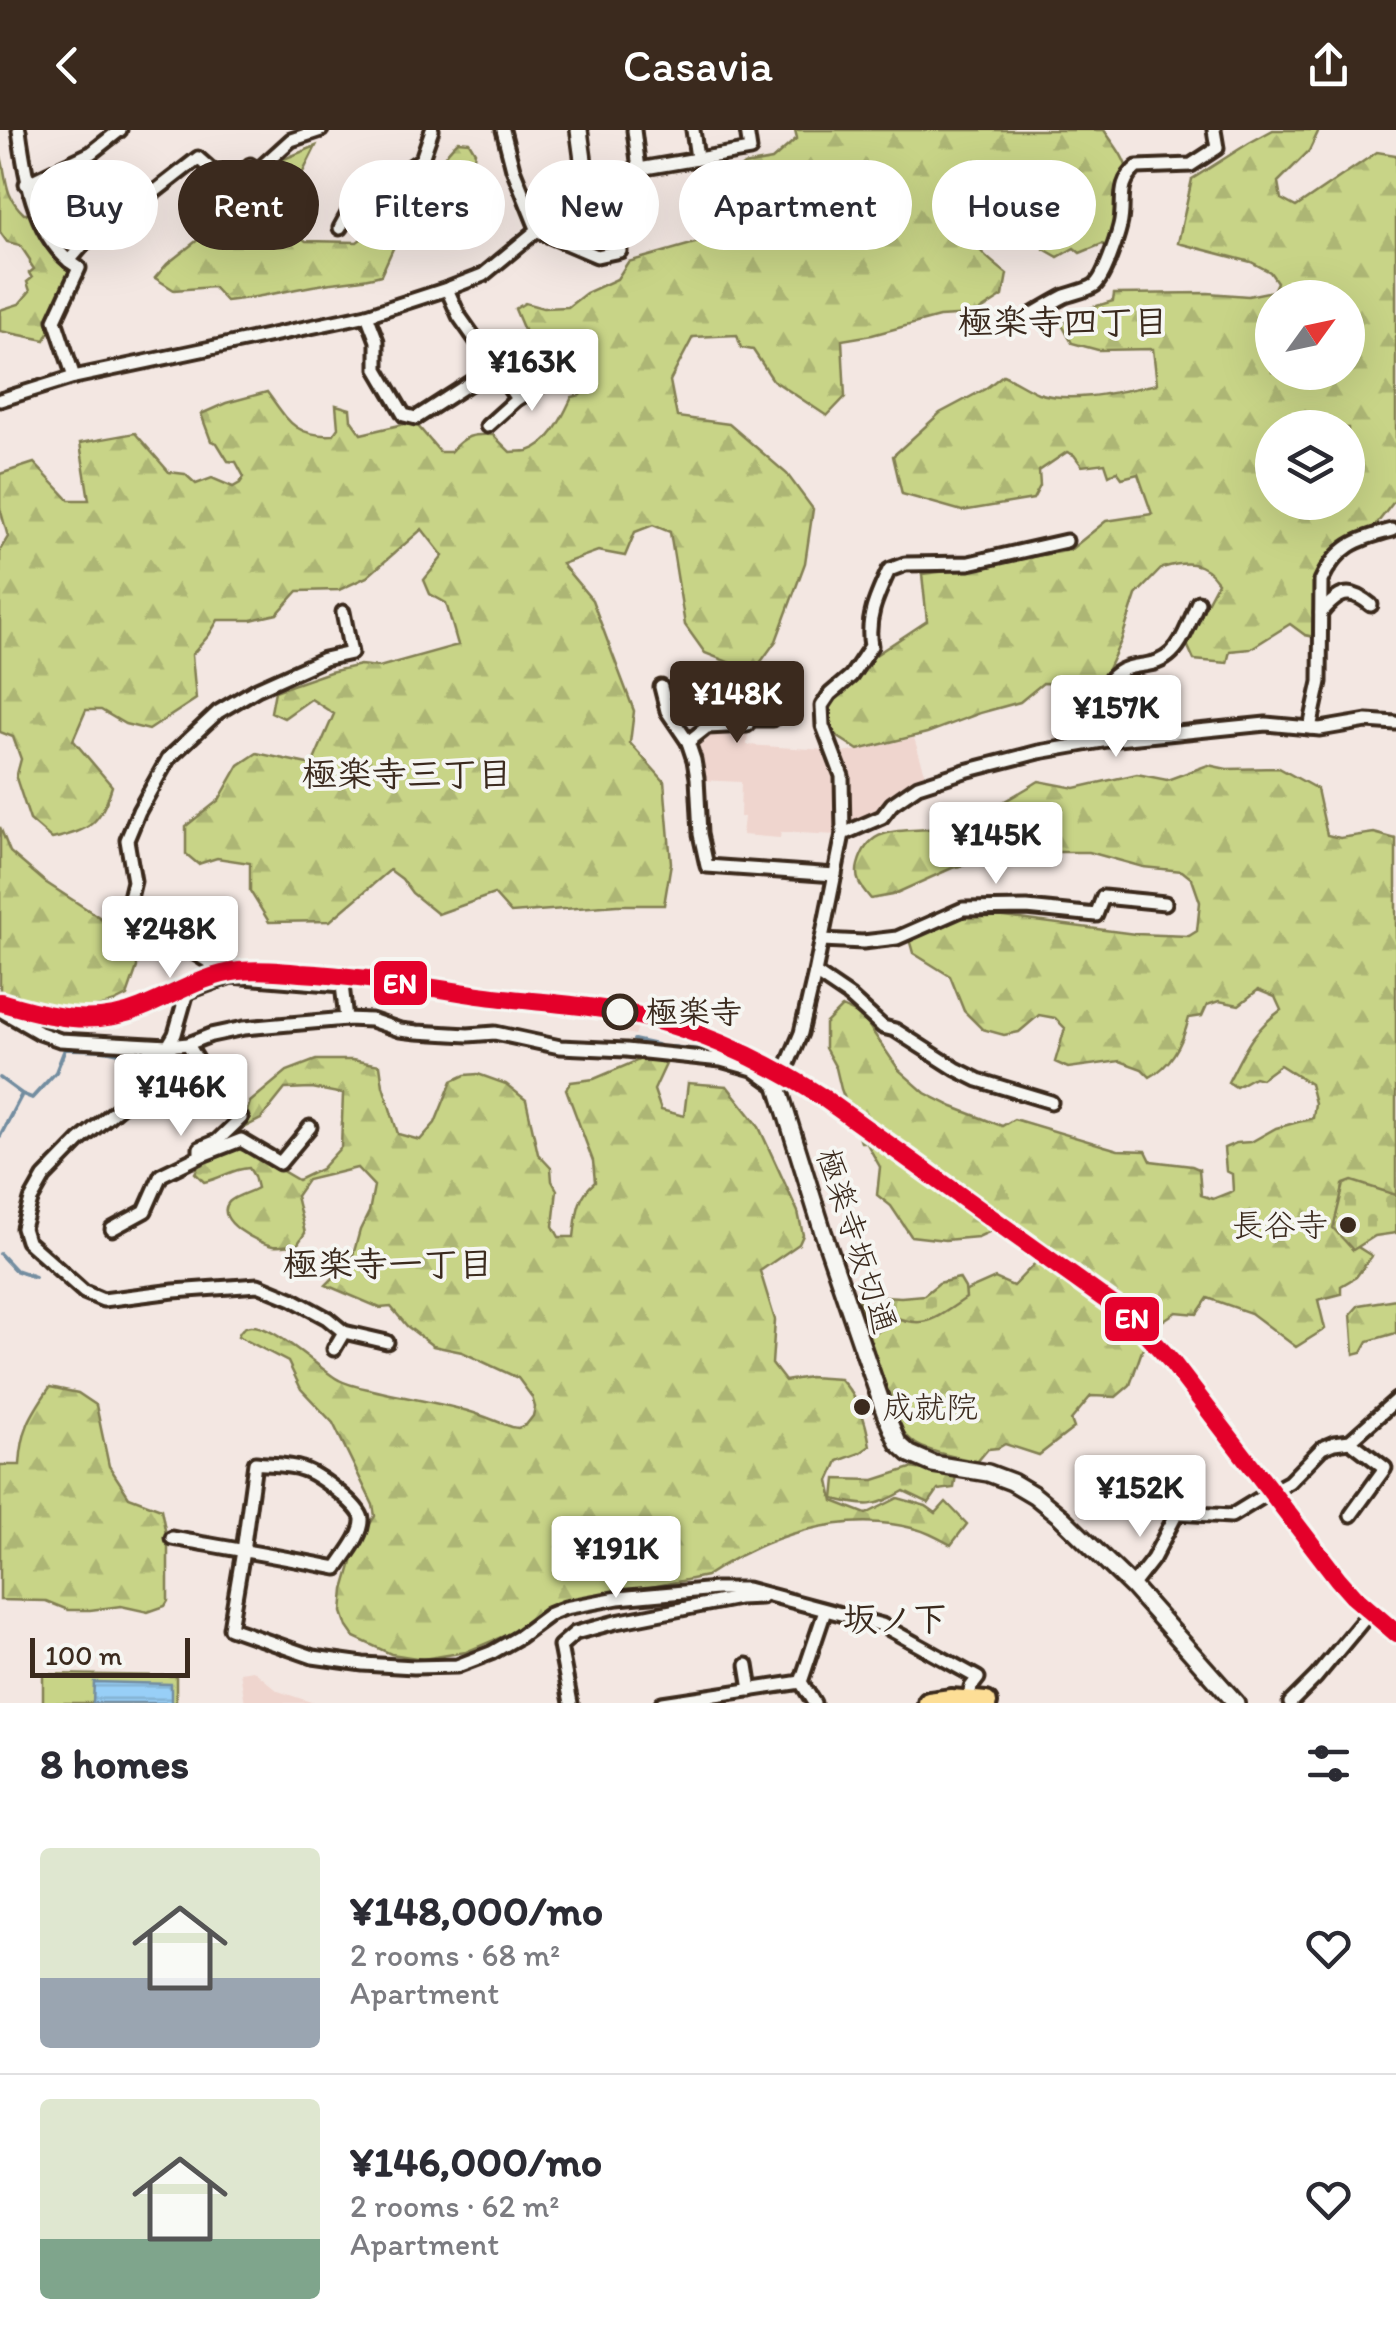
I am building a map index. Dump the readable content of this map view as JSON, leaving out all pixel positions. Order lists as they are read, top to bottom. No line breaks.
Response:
{"streets":{"street":["極楽寺坂切通"]},"districts":["極楽寺四丁目","極楽寺三丁目","極楽寺一丁目","坂ノ下"],"places":["極楽寺","長谷寺","成就院"],"lines":["transit line EN"],"scale_bar":"100 m","north":"top right","page":{"header":"Casavia","chip":["Buy","Rent","Filters","New","Apartment","House"],"price":["¥163K","¥148K","¥157K","¥145K","¥248K","¥146K","¥152K","¥191K"],"scale":"100 m","heading":"8 homes","list":[{"name":"¥148,000/mo","note":"2 rooms · 68 m² · Apartment"},{"name":"¥146,000/mo","note":"2 rooms · 62 m² · Apartment"}]}}
